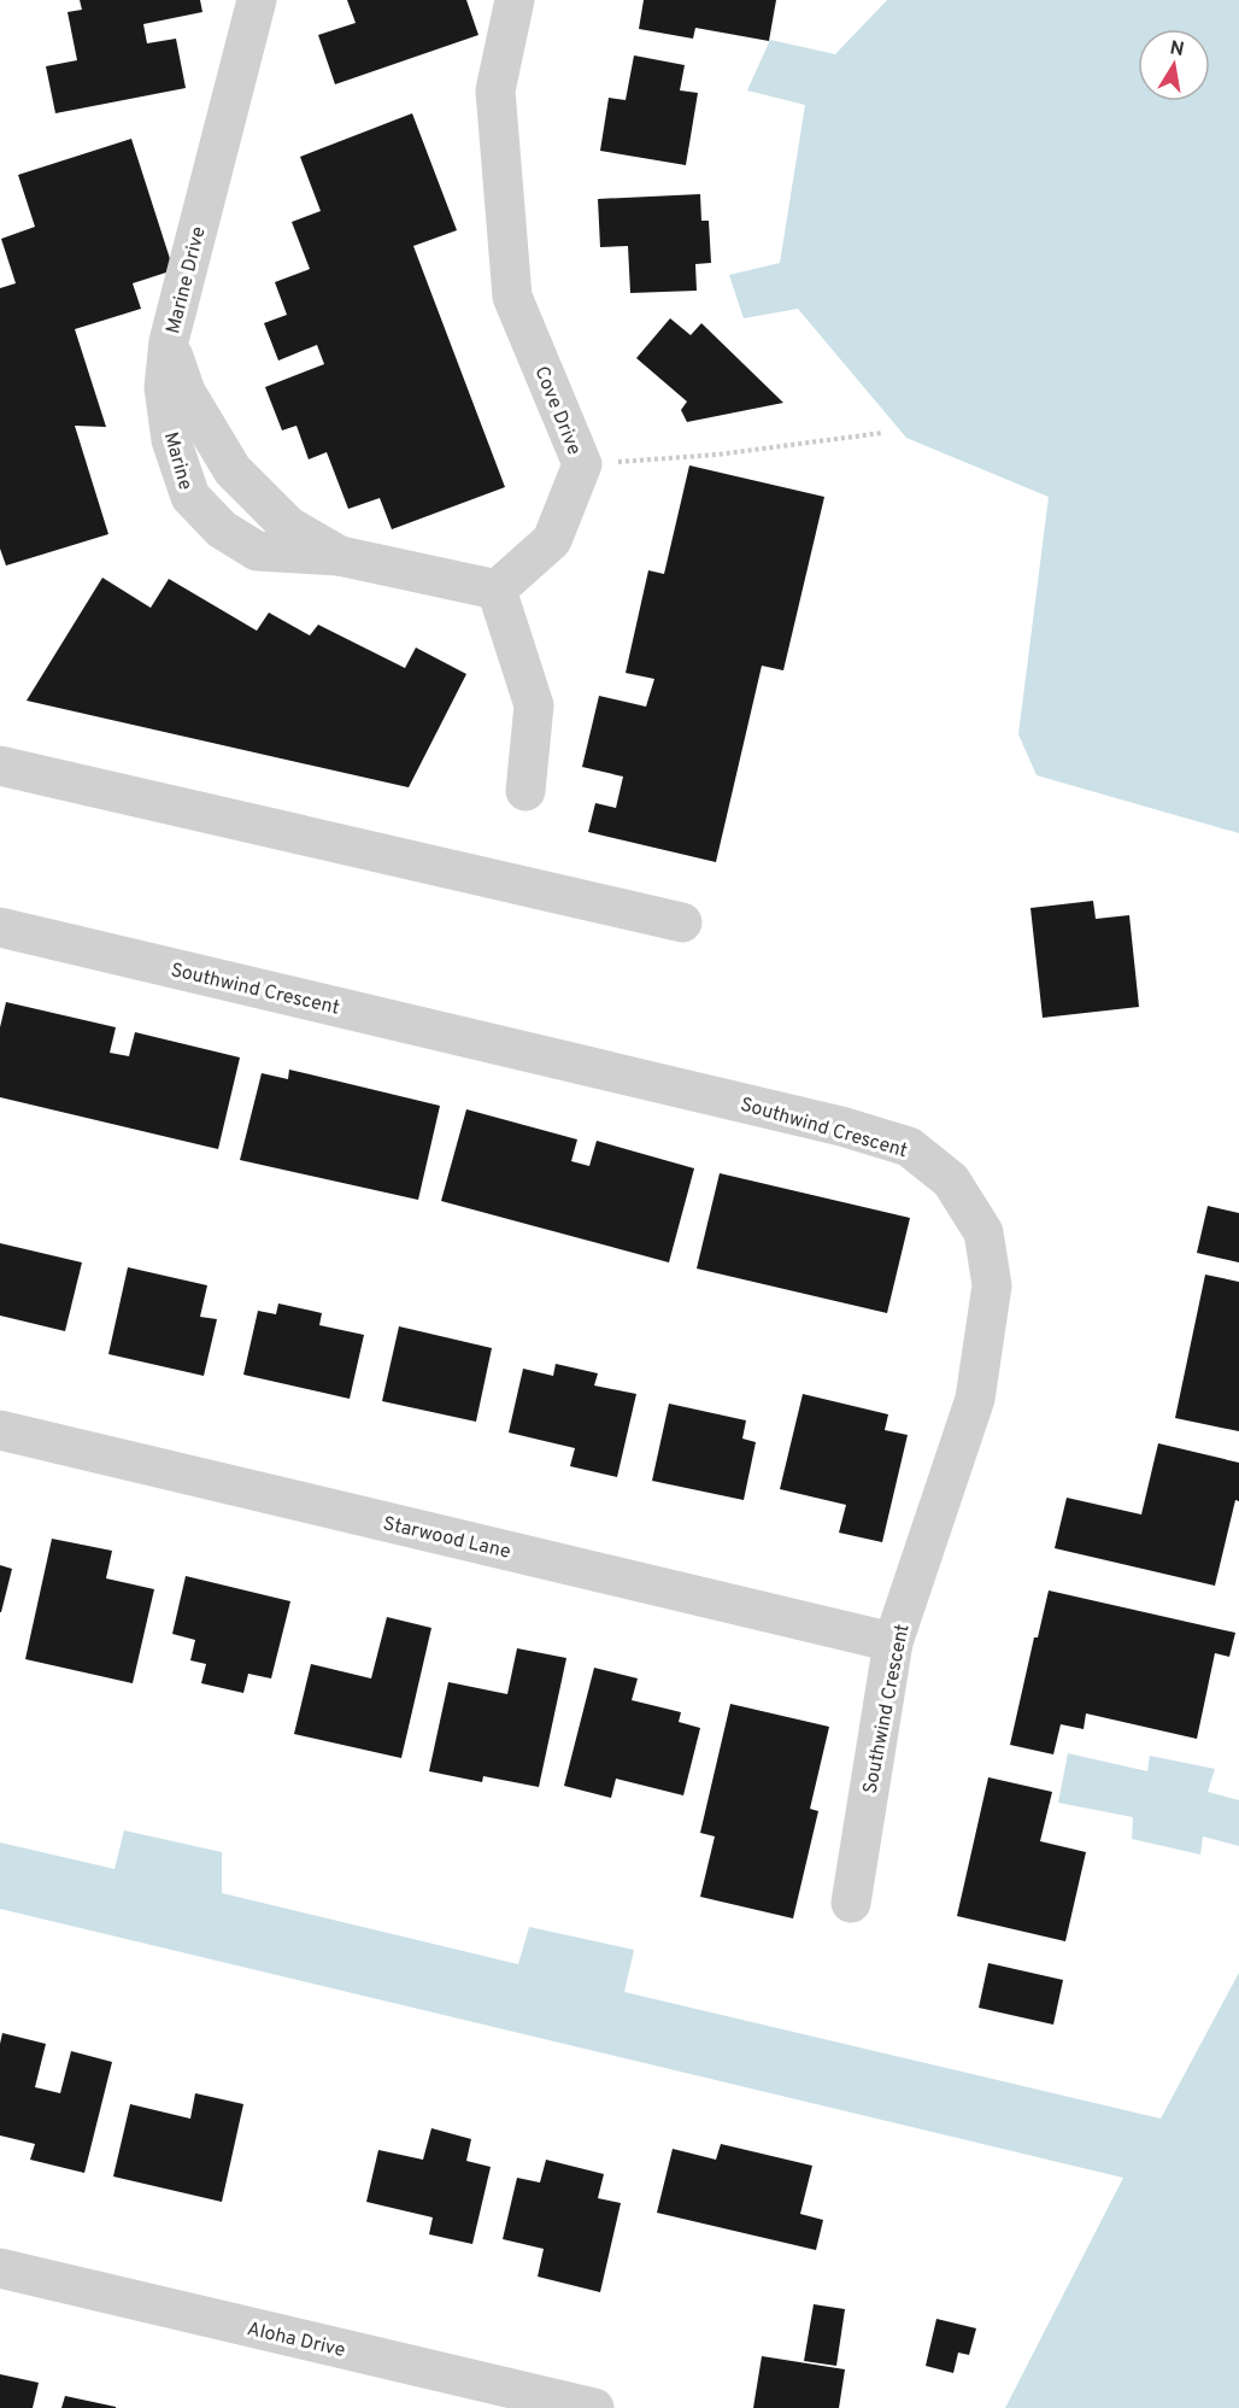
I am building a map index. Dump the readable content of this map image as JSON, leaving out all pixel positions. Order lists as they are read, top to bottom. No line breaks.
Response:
{"streets":{"street":["Marine Drive","Cove Drive","Marine","Southwind Crescent","Starwood Lane","Aloha Drive"]},"crossings":[["Marine Drive","Marine"],["Cove Drive","Marine"],["Southwind Crescent","Starwood Lane"]],"north":"top"}
